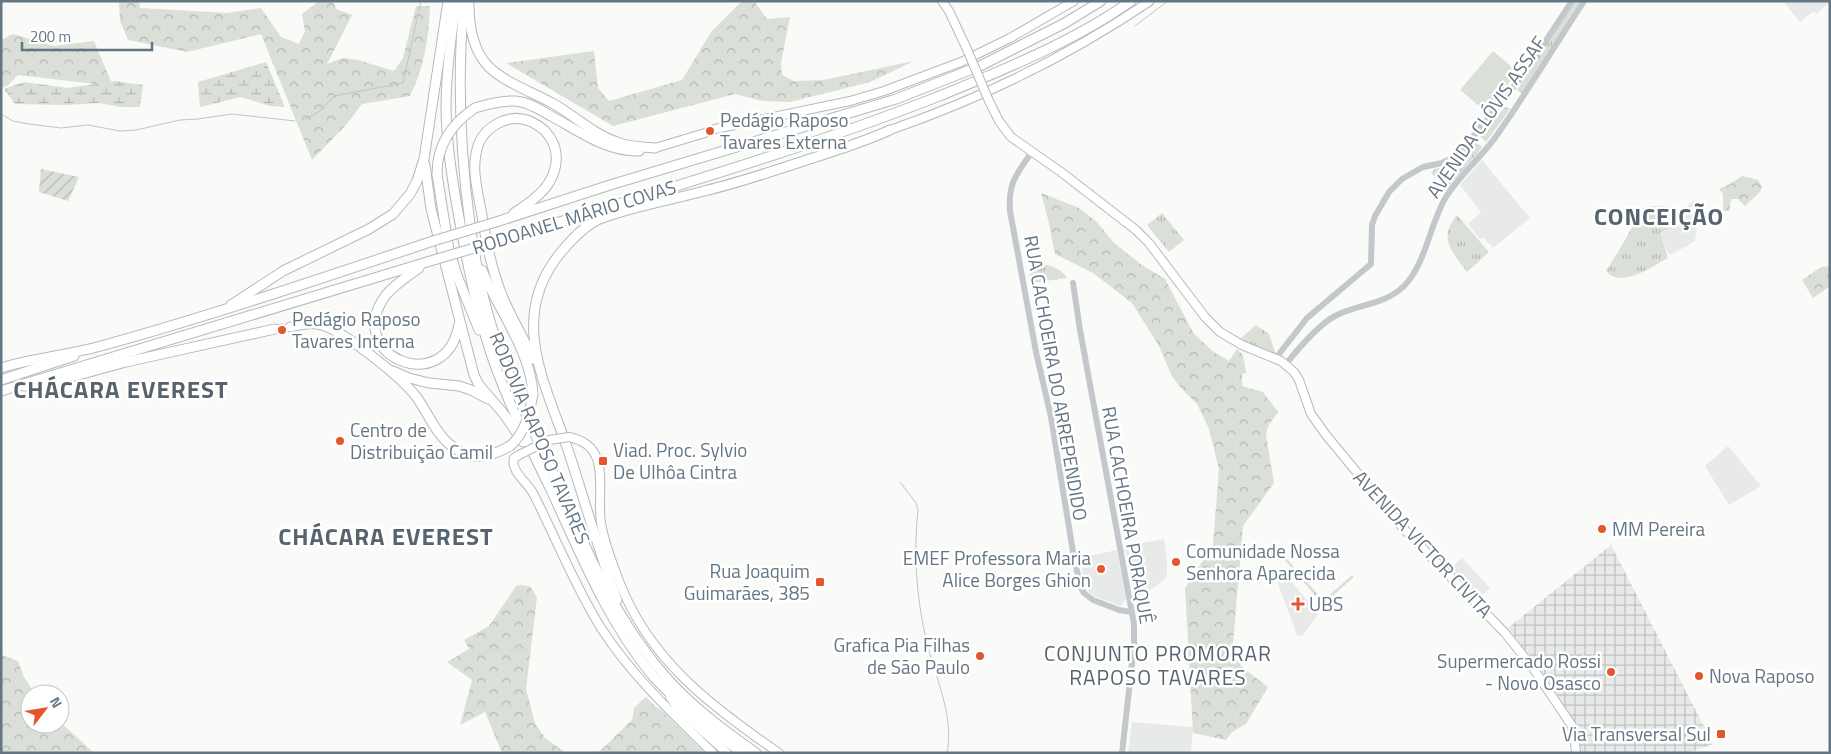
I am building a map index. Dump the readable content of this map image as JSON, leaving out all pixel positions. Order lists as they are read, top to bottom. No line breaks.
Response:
{"streets":{"highway":["RODOANEL MÁRIO COVAS","RODOVIA RAPOSO TAVARES"],"main road":["AVENIDA VICTOR CIVITA"],"street":["AVENIDA CLÓVIS ASSAF","RUA CACHOEIRA DO ARREPENDIDO","RUA CACHOEIRA PORAQUÊ"]},"crossings":[["AVENIDA CLÓVIS ASSAF","AVENIDA VICTOR CIVITA"],["RUA CACHOEIRA DO ARREPENDIDO","RUA CACHOEIRA PORAQUÊ"]],"districts":["CONCEIÇÃO","CHÁCARA EVEREST","CHÁCARA EVEREST","CONJUNTO PROMORAR RAPOSO TAVARES"],"places":{"other":["Pedágio Raposo Tavares Externa","Pedágio Raposo Tavares Interna","Centro de Distribuição Camil","MM Pereira","Comunidade Nossa Senhora Aparecida","EMEF Professora Maria Alice Borges Ghion","Grafica Pia Filhas de São Paulo","Supermercado Rossi - Novo Osasco","Nova Raposo"],"transit":["Viad. Proc. Sylvio De Ulhôa Cintra","Rua Joaquim Guimarães, 385","Via Transversal Sul"],"health":["UBS"]},"scale_bar":"200 m","north":"top right"}
